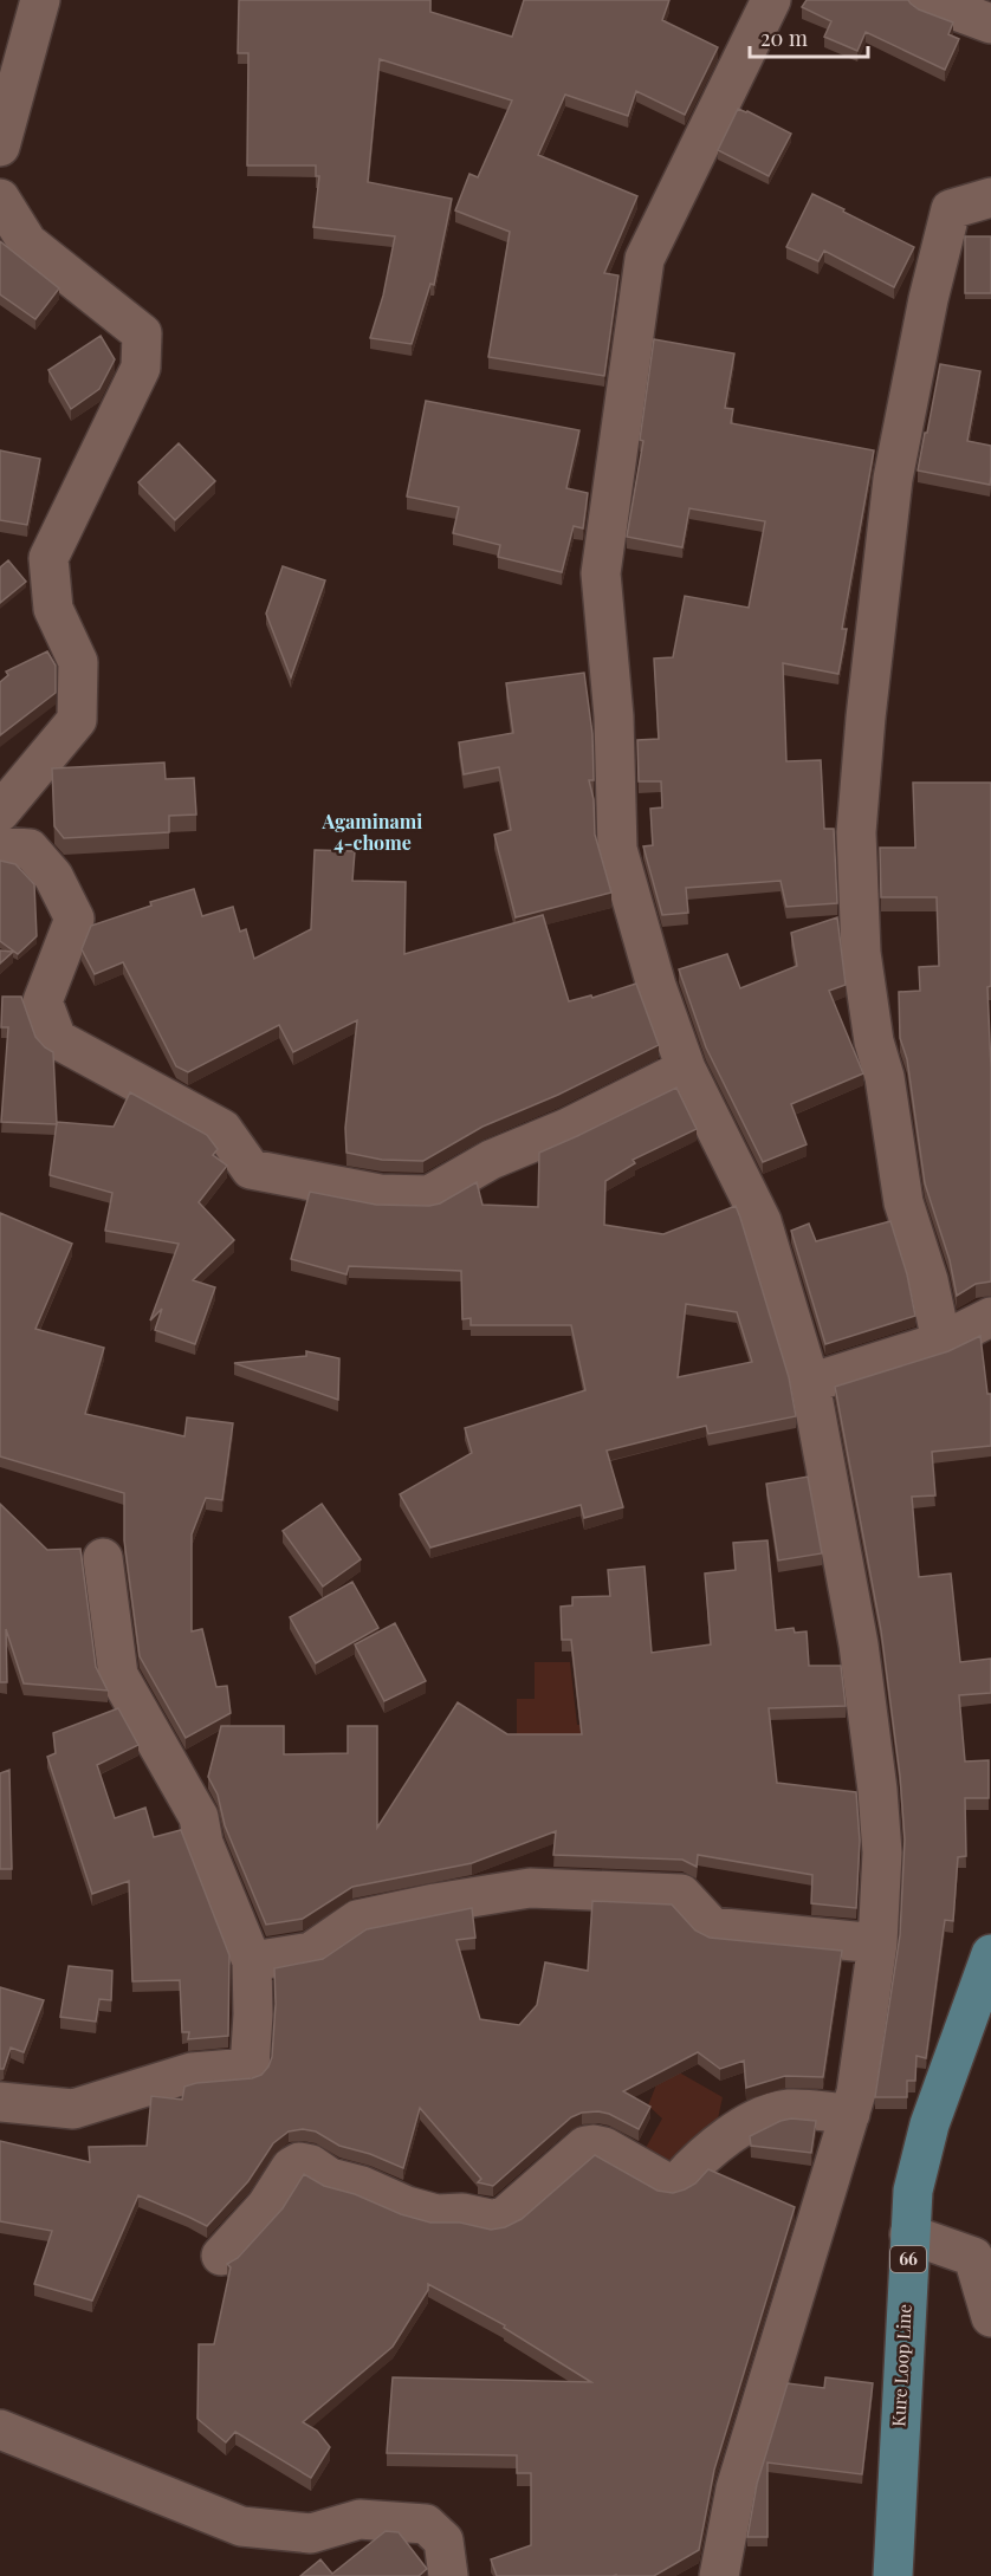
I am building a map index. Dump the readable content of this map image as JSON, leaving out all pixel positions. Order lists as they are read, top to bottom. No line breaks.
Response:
{"streets":{"main road":["66","Kure Loop Line"]},"districts":["Agaminami 4-chome"],"scale_bar":"20 m"}
